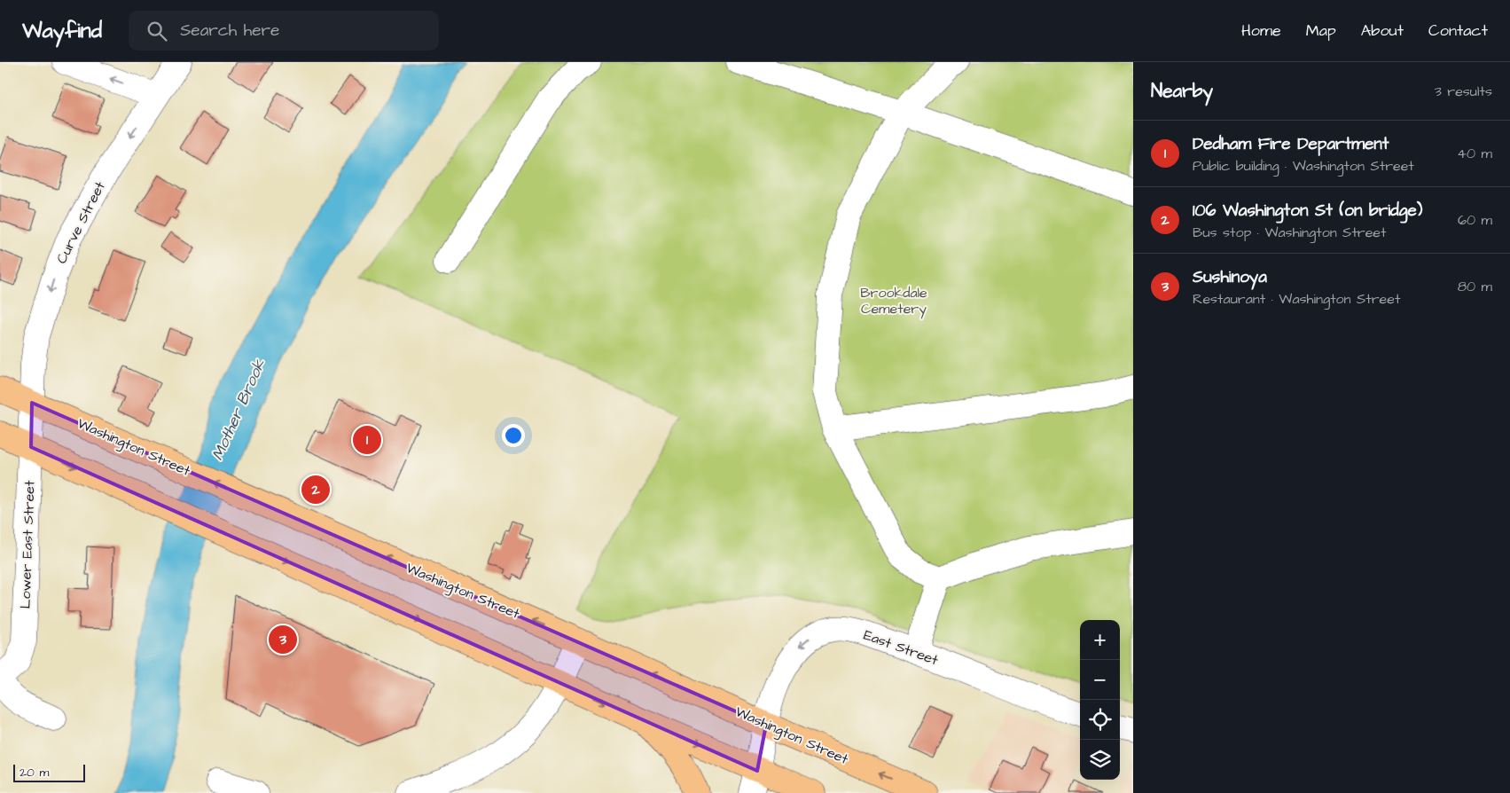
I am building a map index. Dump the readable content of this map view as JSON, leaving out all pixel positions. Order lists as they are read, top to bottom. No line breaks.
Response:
{"streets":{"main road":["Washington Street"],"street":["Curve Street","Lower East Street","East Street"]},"crossings":[["Curve Street","Washington Street"],["Curve Street","Lower East Street"],["Washington Street","Lower East Street"],["Washington Street","East Street"]],"one_way":["Curve Street"],"water":["Mother Brook"],"parks":["Brookdale Cemetery"],"scale_bar":"20 m","page":{"header":"Wayfind","search":"Search here","nav":["Home","Map","About","Contact"],"heading":["Nearby","3 results"],"list":[{"mark":"1","name":"Dedham Fire Department","note":"Public building · Washington Street","value":"40 m"},{"mark":"2","name":"106 Washington St (on bridge)","note":"Bus stop · Washington Street","value":"60 m"},{"mark":"3","name":"Sushinoya","note":"Restaurant · Washington Street","value":"80 m"}],"pins":["1","2","3"],"map_buttons":["+","−"],"scale":"20 m"}}
